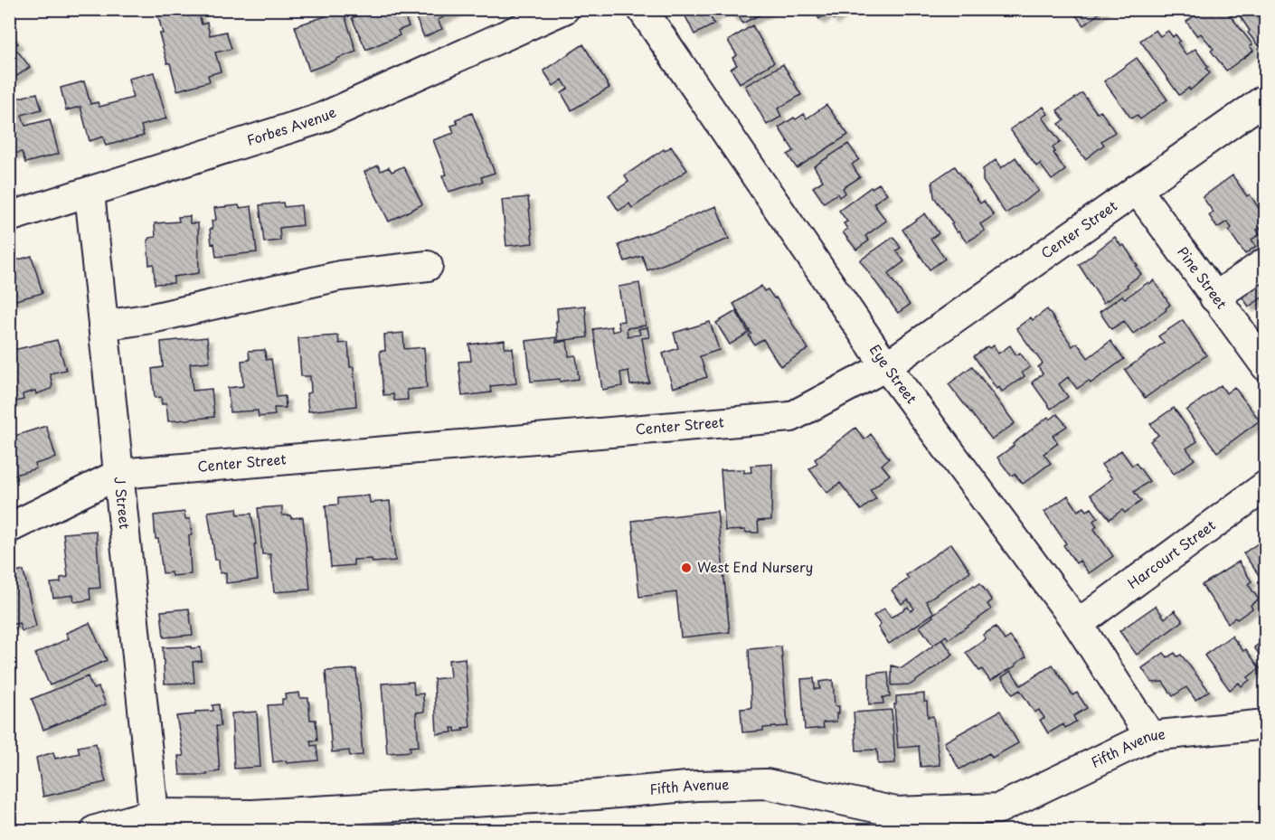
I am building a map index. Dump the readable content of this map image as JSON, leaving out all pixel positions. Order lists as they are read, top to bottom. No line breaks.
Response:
{"streets":{"street":["Forbes Avenue","Center Street","Pine Street","Eye Street","J Street","Harcourt Street","Fifth Avenue"]},"crossings":[["Forbes Avenue","J Street"],["Center Street","Pine Street"],["Center Street","Eye Street"],["Center Street","J Street"],["Eye Street","Harcourt Street"],["Eye Street","Fifth Avenue"],["J Street","Fifth Avenue"]],"places":["West End Nursery"]}
